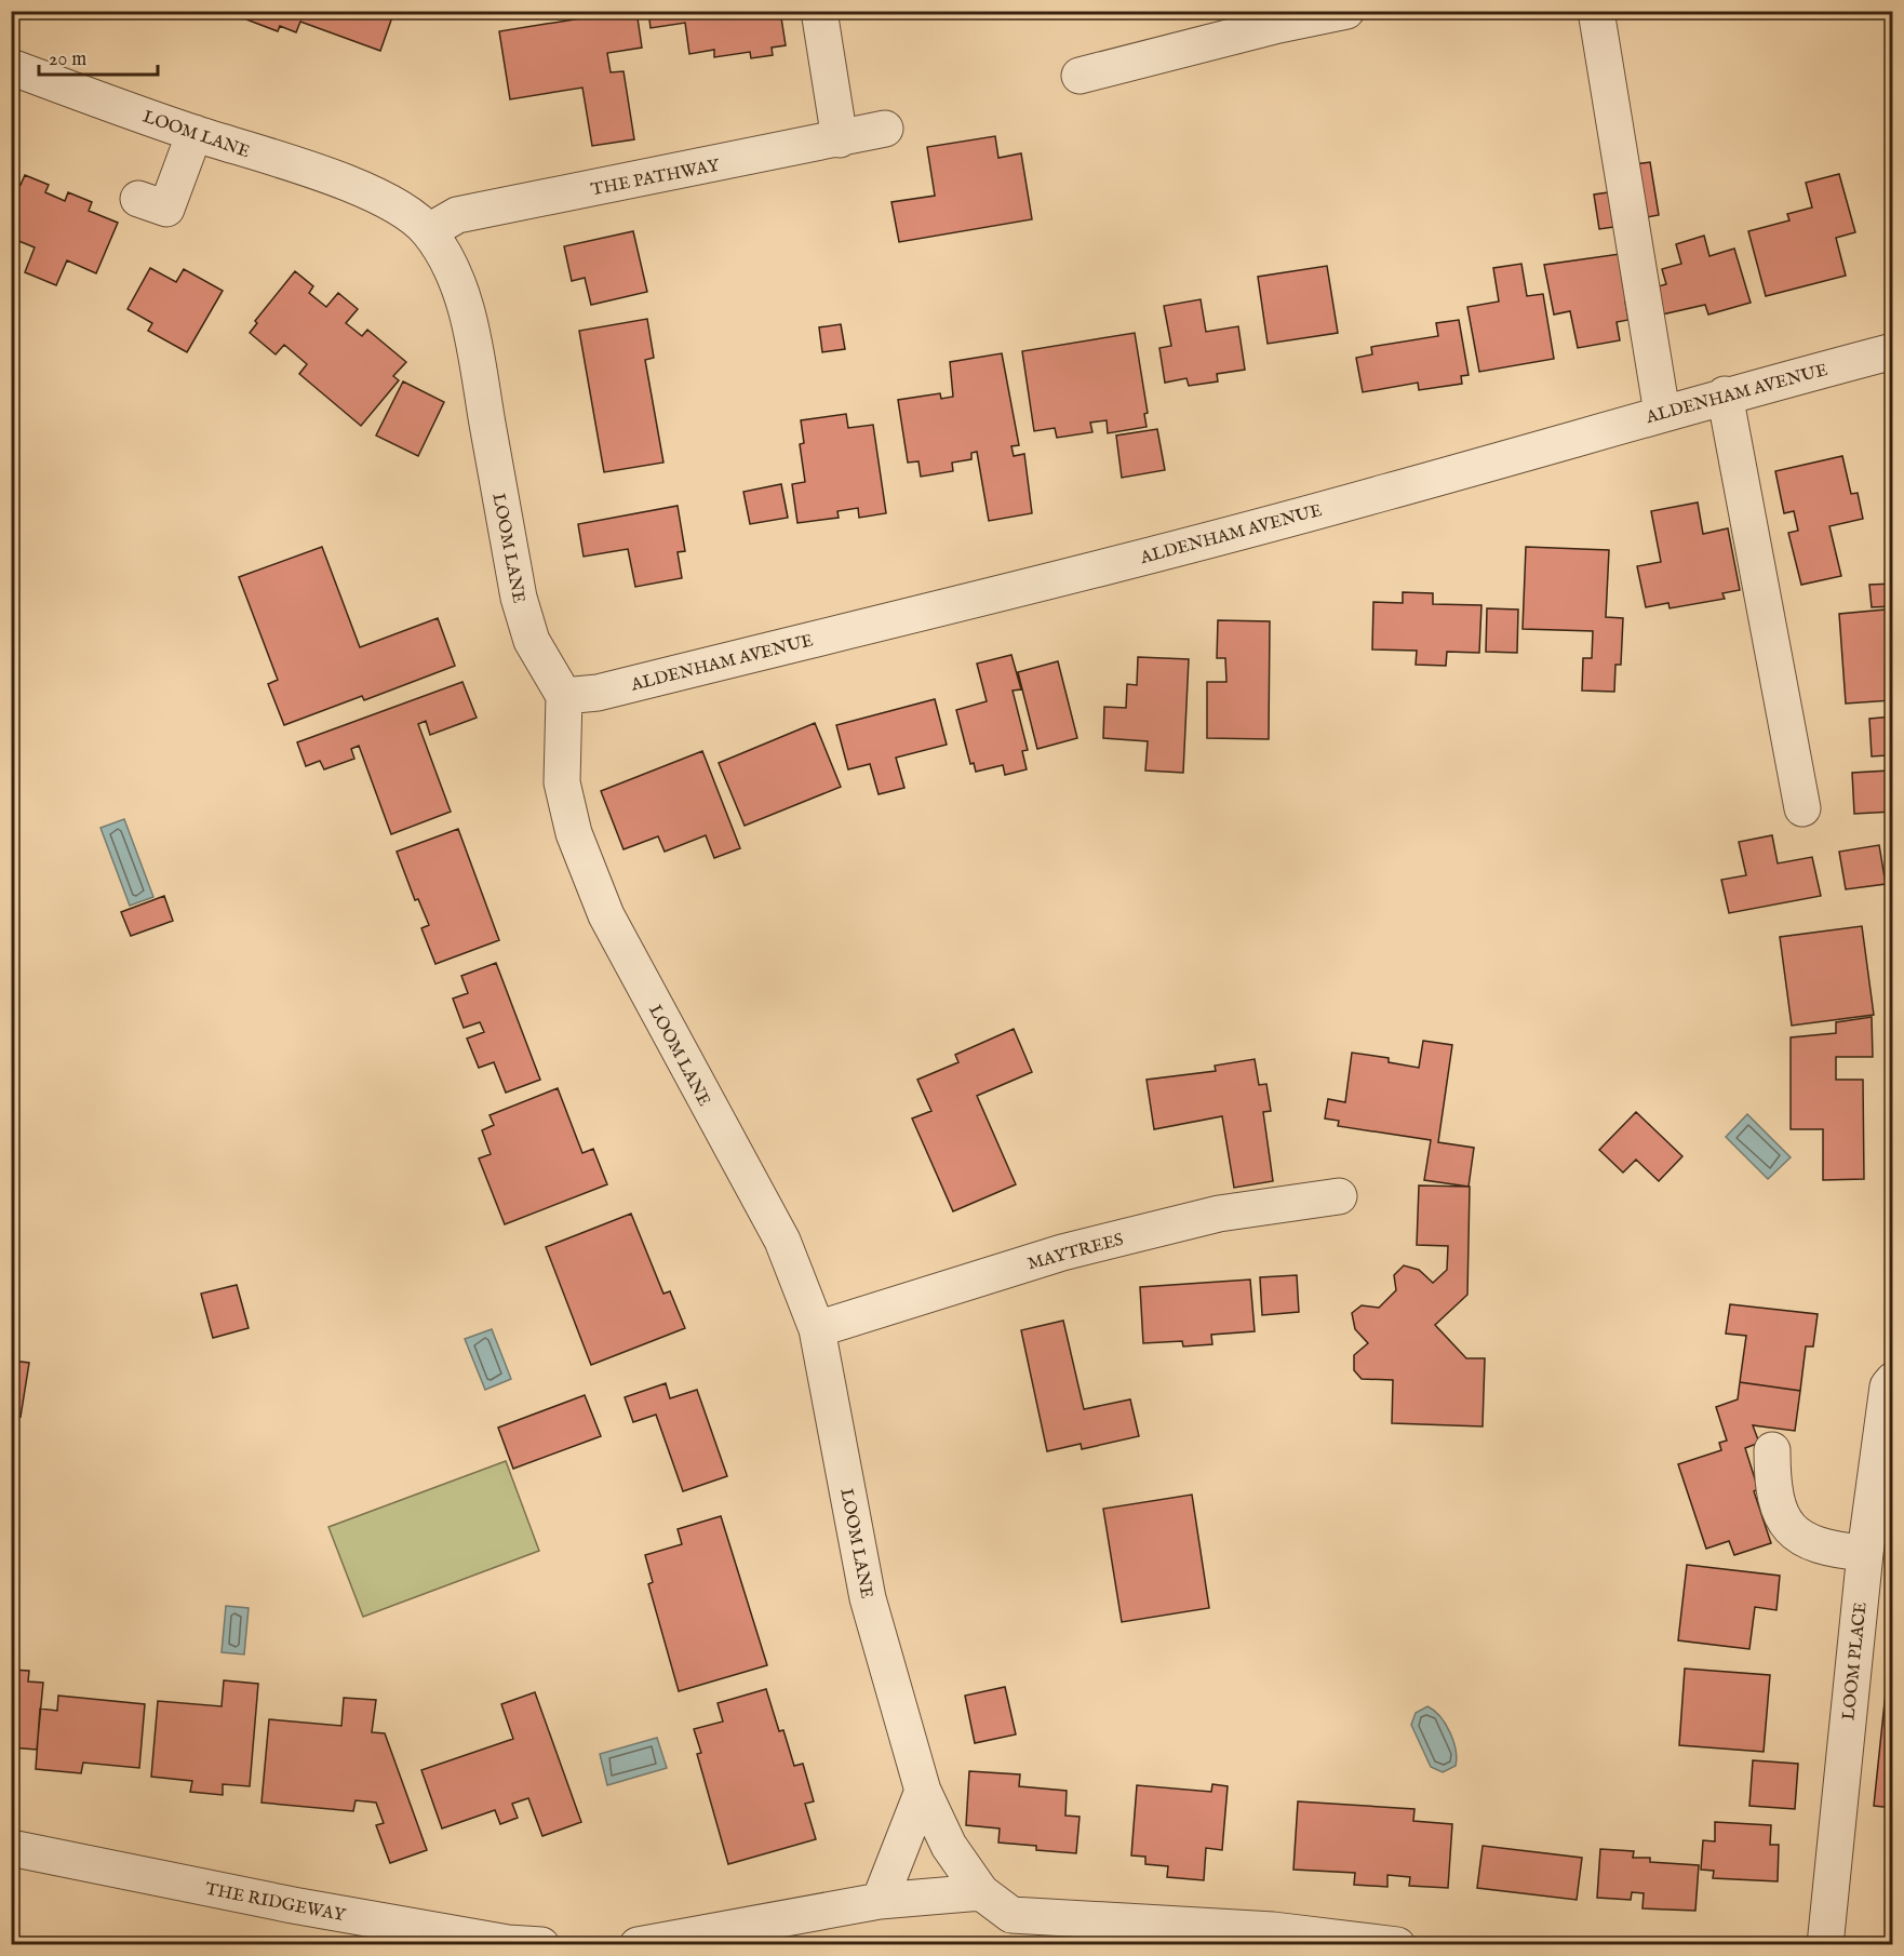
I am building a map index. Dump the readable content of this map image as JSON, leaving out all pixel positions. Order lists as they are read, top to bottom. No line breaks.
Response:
{"streets":{"street":["LOOM LANE","THE PATHWAY","ALDENHAM AVENUE","MAYTREES","LOOM PLACE","THE RIDGEWAY"]},"crossings":[["LOOM LANE","THE PATHWAY"],["LOOM LANE","ALDENHAM AVENUE"],["LOOM LANE","MAYTREES"]],"scale_bar":"20 m"}
